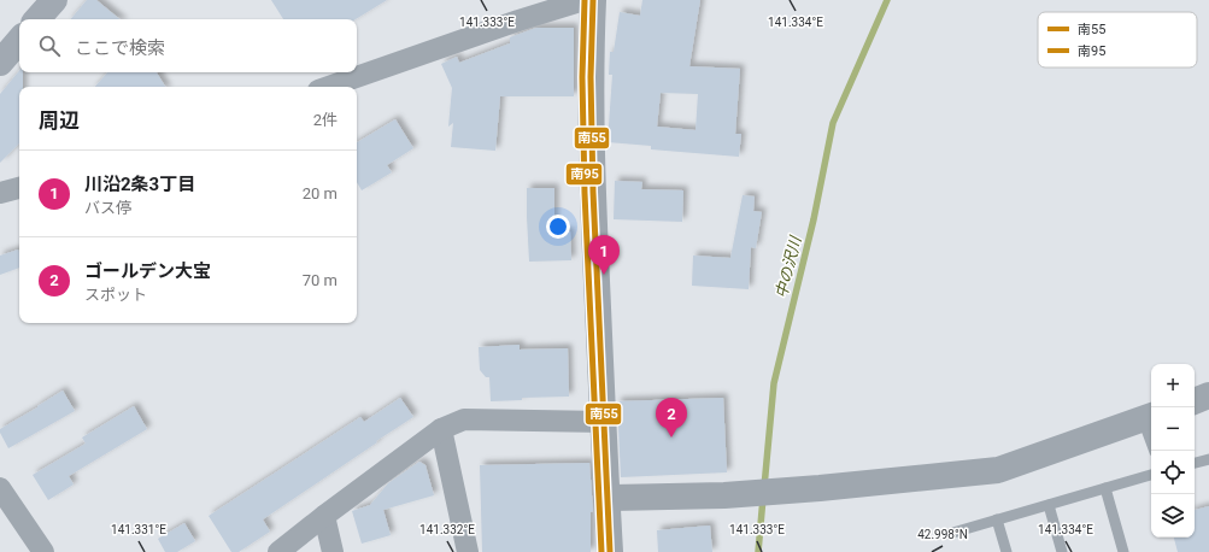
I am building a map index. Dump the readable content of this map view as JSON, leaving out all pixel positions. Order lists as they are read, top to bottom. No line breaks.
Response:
{"water":["中の沢川"],"lines":["transit line 南55","transit line 南95"],"legend":["南55","南95"],"page":{"search":"ここで検索","heading":["周辺","2件"],"list":[{"mark":"1","name":"川沿2条3丁目","note":"バス停","value":"20 m"},{"mark":"2","name":"ゴールデン大宝","note":"スポット","value":"70 m"}],"pins":["1","2"],"map_buttons":["+","−"]},"coordinates":["141.333°E","141.334°E","141.331°E","141.332°E","42.998°N"]}
